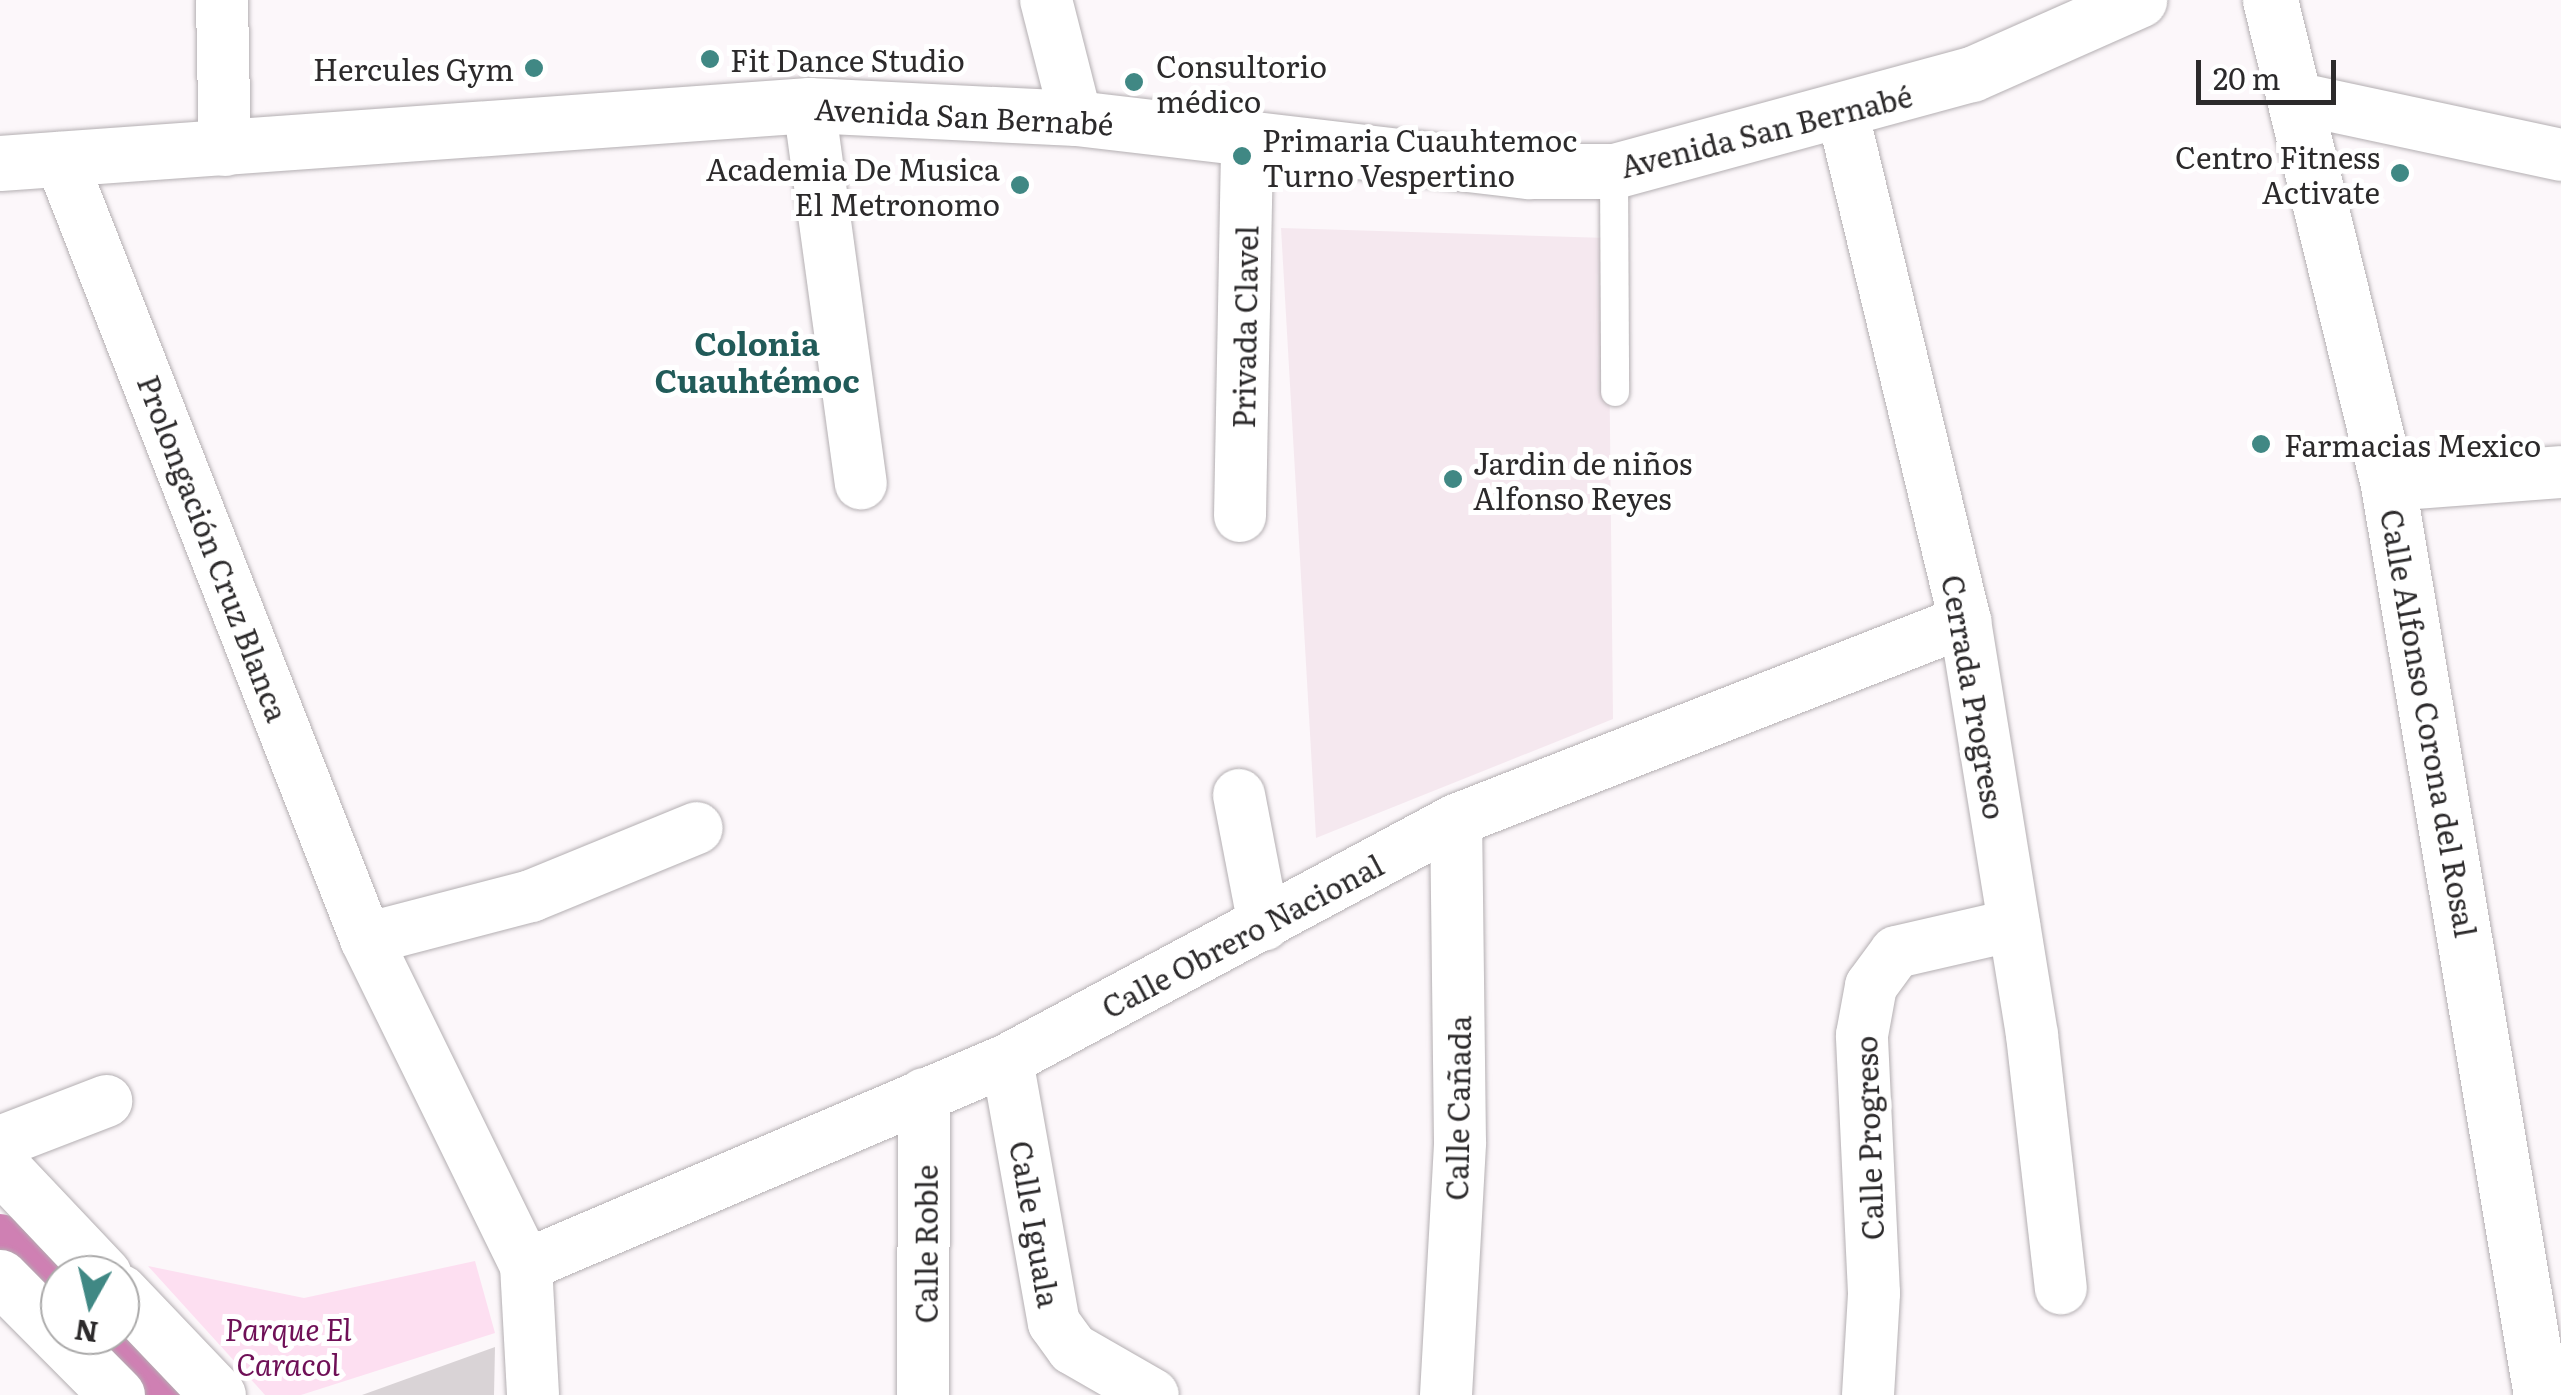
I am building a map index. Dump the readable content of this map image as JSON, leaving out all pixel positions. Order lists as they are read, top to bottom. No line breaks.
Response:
{"streets":{"main road":["Avenida San Bernabé","Calle Alfonso Corona del Rosal"],"street":["Privada Clavel","Prolongación Cruz Blanca","Cerrada Progreso","Calle Obrero Nacional","Calle Cañada","Calle Progreso","Calle Iguala","Calle Roble"]},"crossings":[["Avenida San Bernabé","Privada Clavel"],["Avenida San Bernabé","Prolongación Cruz Blanca"],["Avenida San Bernabé","Cerrada Progreso"],["Prolongación Cruz Blanca","Calle Obrero Nacional"],["Cerrada Progreso","Calle Obrero Nacional"],["Cerrada Progreso","Calle Progreso"],["Calle Obrero Nacional","Calle Cañada"],["Calle Obrero Nacional","Calle Iguala"],["Calle Obrero Nacional","Calle Roble"]],"districts":["Colonia Cuauhtémoc"],"parks":["Parque El Caracol"],"places":["Fit Dance Studio","Hercules Gym","Consultorio médico","Primaria Cuauhtemoc Turno Vespertino","Centro Fitness Activate","Academia De Musica El Metronomo","Farmacias Mexico","Jardin de niños Alfonso Reyes"],"scale_bar":"20 m","north":"bottom"}
